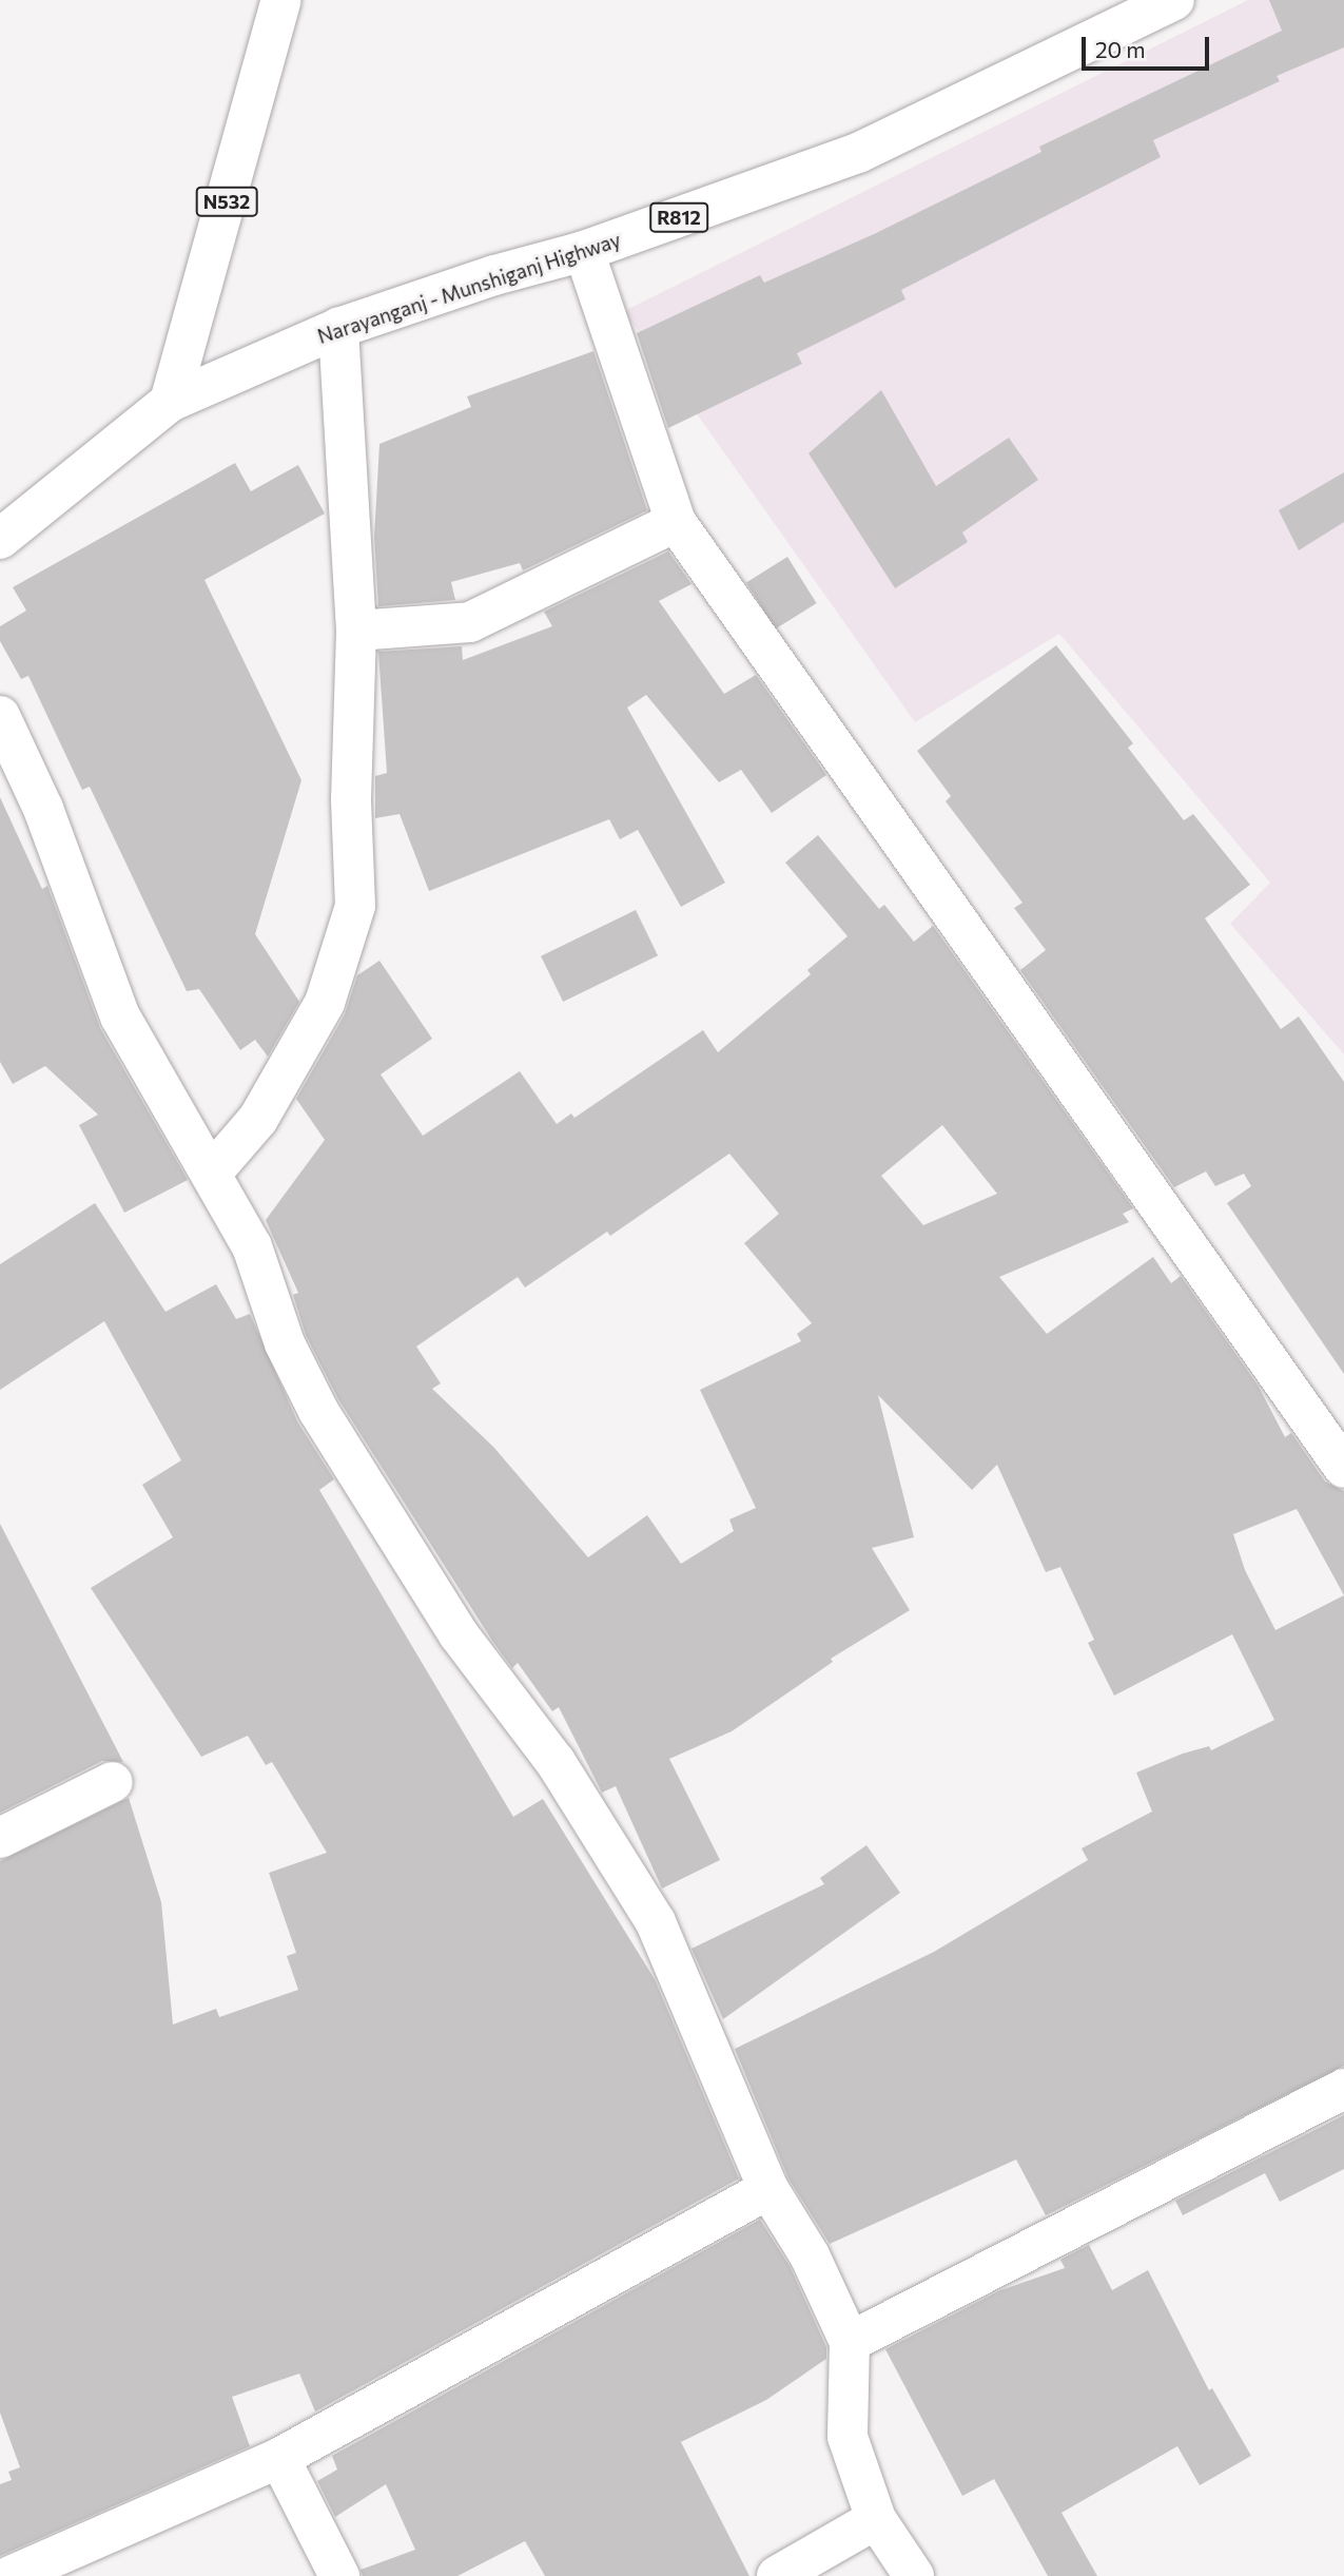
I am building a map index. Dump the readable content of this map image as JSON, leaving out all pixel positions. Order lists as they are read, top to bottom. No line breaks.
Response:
{"streets":{"main road":["N532","R812","Narayanganj - Munshiganj Highway"]},"crossings":[["N532","Narayanganj - Munshiganj Highway"]],"scale_bar":"20 m"}
